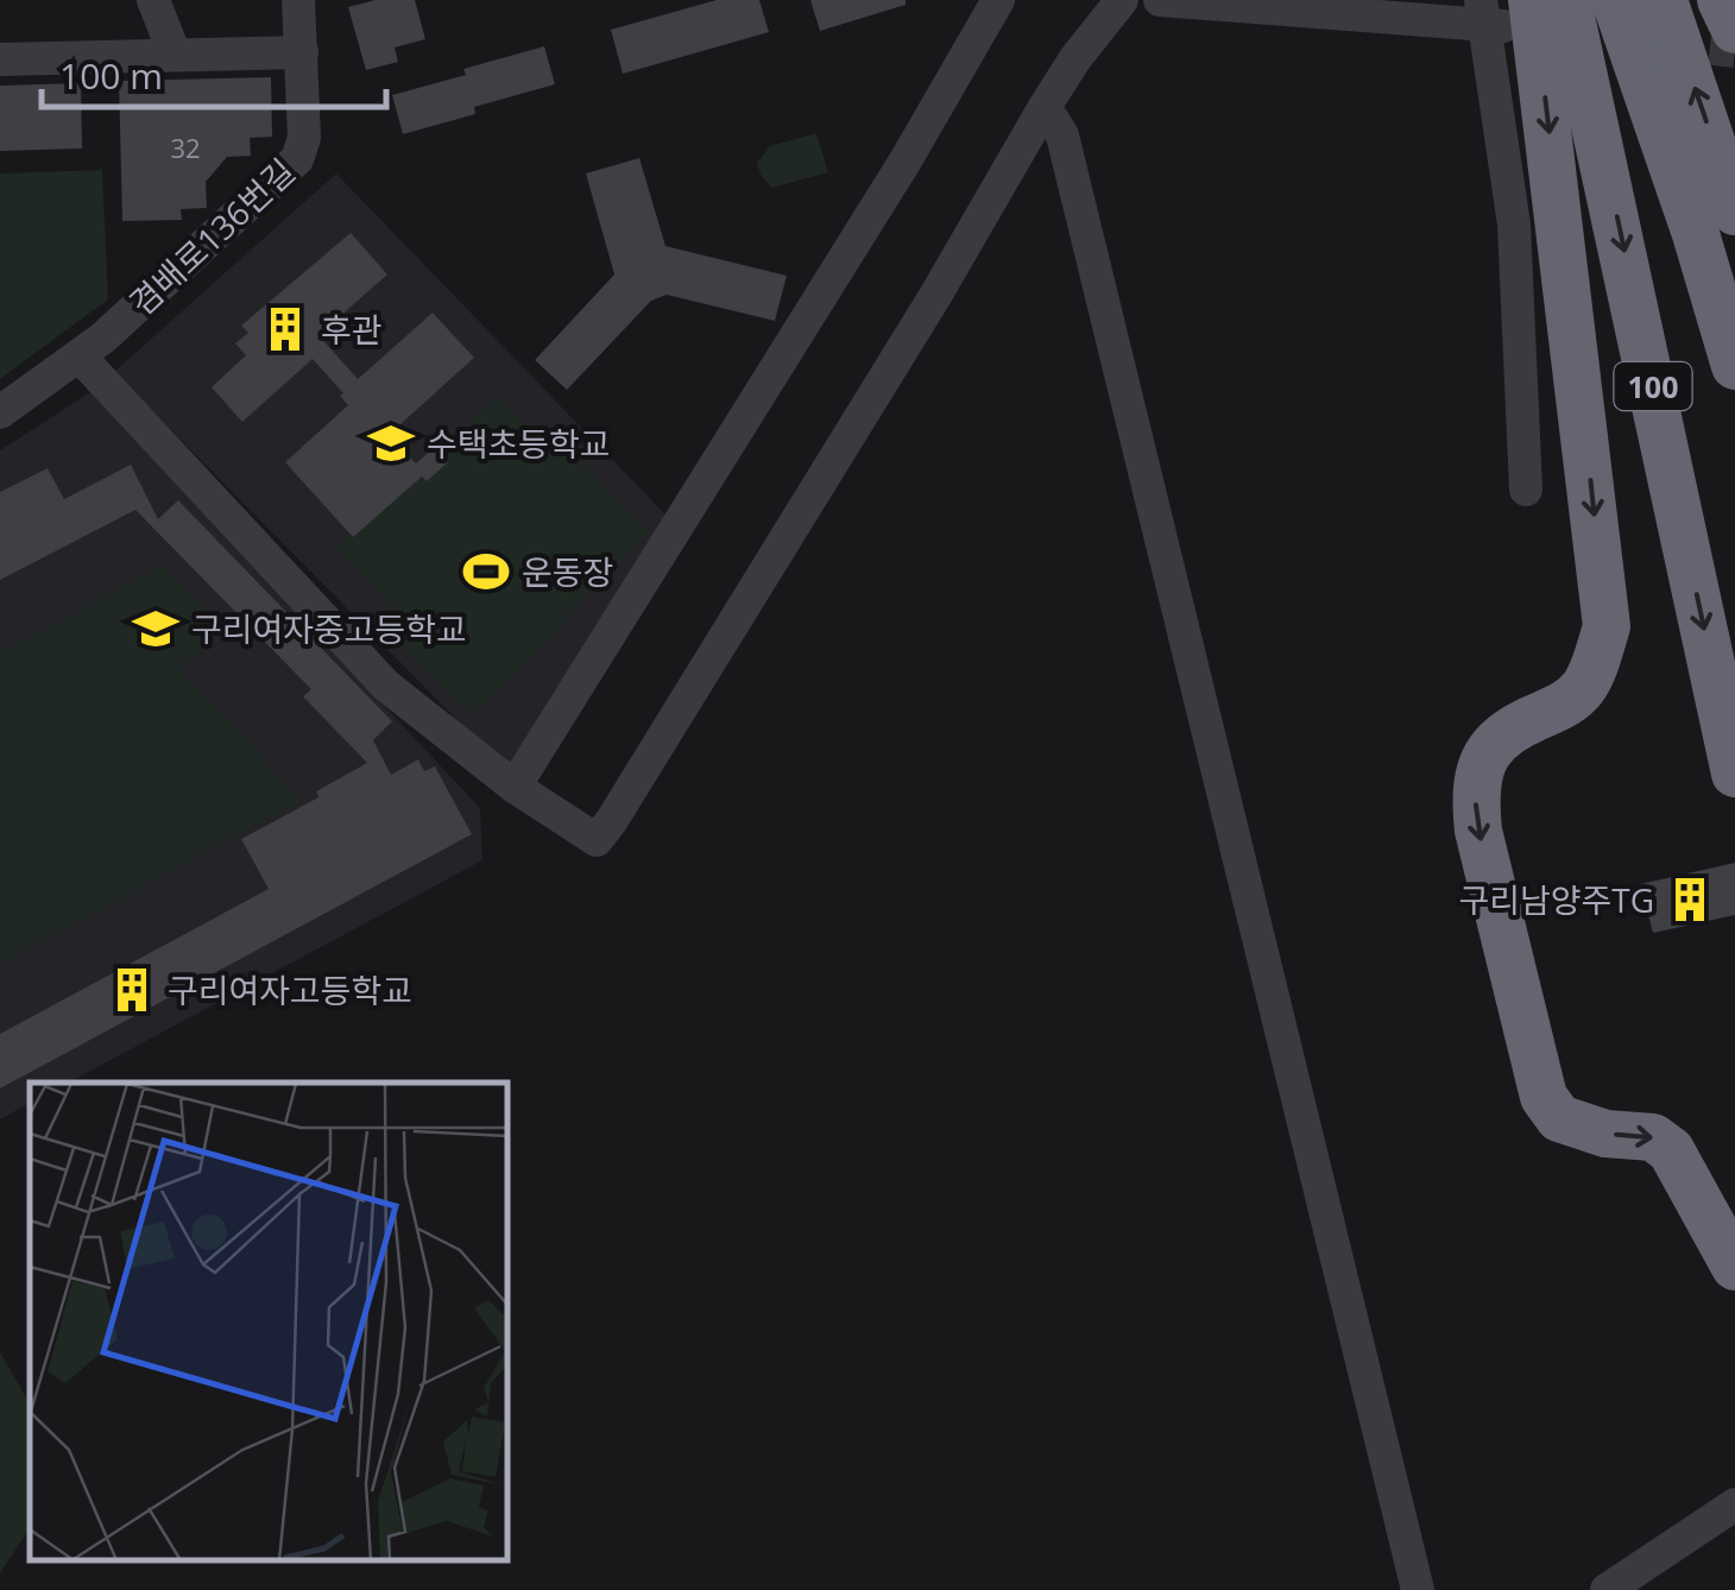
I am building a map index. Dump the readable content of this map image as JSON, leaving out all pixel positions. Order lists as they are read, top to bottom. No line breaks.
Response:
{"streets":{"highway":["100"],"street":["겸배로136번길"]},"places":{"building":["후관","구리남양주TG","구리여자고등학교"],"school or university":["수택초등학교","구리여자중고등학교"],"sports":["운동장"]},"house_numbers":["32"],"scale_bar":"100 m"}
